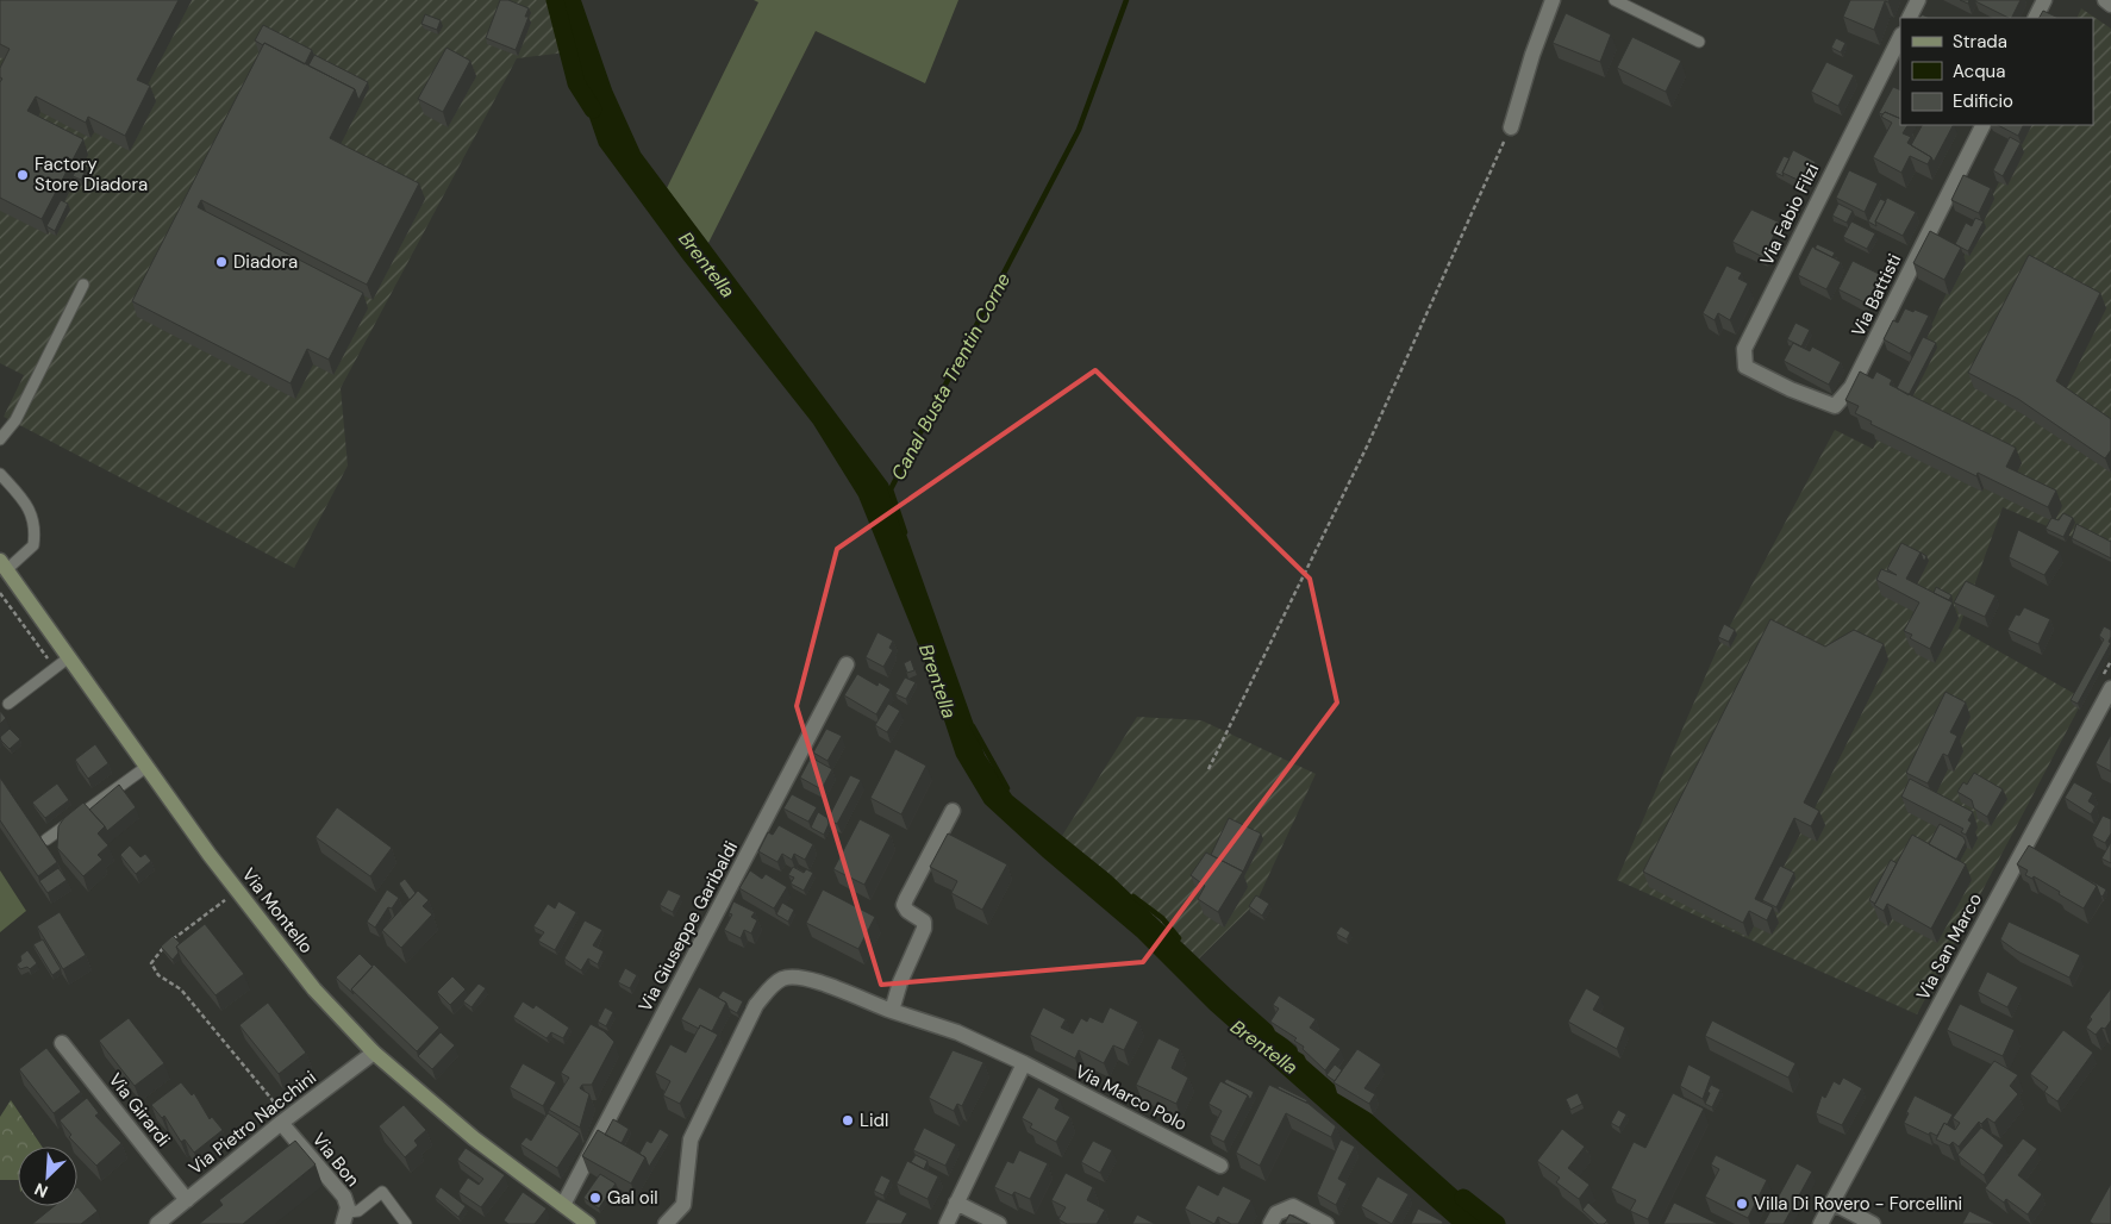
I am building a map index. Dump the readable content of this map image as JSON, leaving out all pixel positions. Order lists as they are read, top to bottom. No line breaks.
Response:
{"streets":{"main road":["Via Montello"],"street":["Via Fabio Filzi","Via Battisti","Via Giuseppe Garibaldi","Via San Marco","Via Marco Polo","Via Girardi","Via Pietro Nacchini","Via Bon"]},"crossings":[["Via Fabio Filzi","Via Battisti"],["Via Montello","Via Giuseppe Garibaldi"],["Via Montello","Via Pietro Nacchini"],["Via Girardi","Via Pietro Nacchini"],["Via Pietro Nacchini","Via Bon"]],"water":["Brentella","Canal Busta Trentin Corne"],"places":["Factory Store Diadora","Diadora","Lidl","Gal oil","Villa Di Rovero - Forcellini"],"legend":["Strada","Acqua","Edificio"],"north":"bottom left"}
